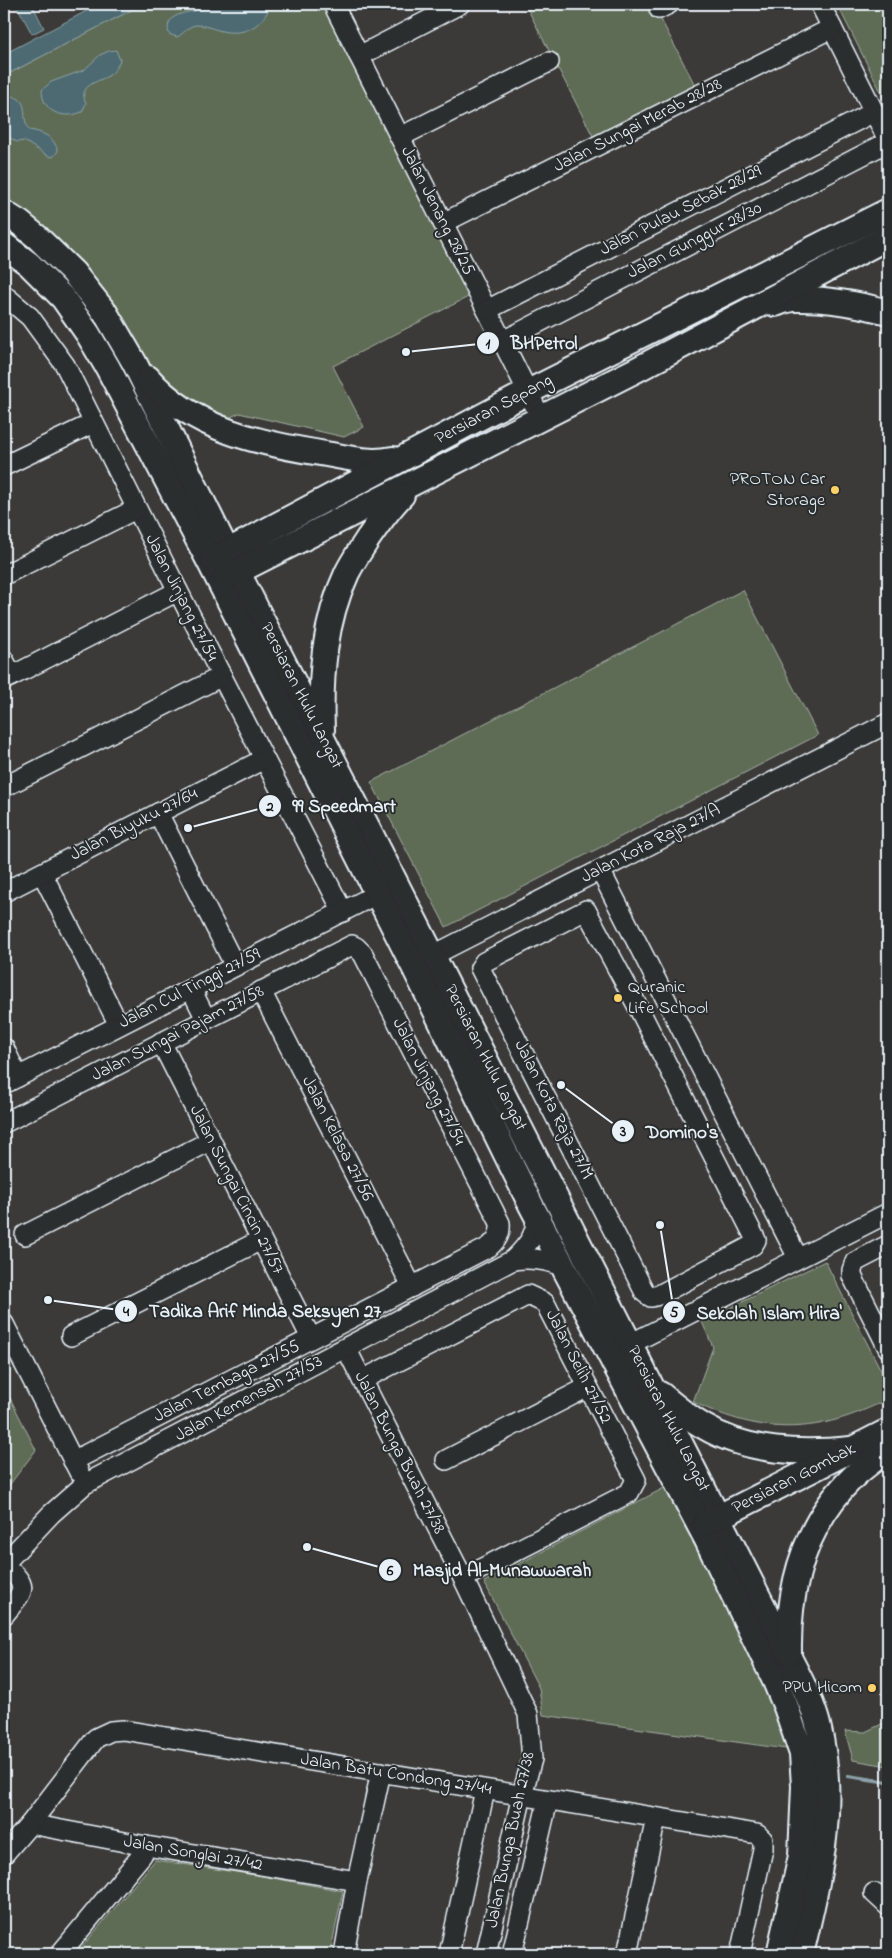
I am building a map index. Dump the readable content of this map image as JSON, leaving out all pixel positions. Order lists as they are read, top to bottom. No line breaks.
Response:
{"streets":{"main road":["Persiaran Sepang","Persiaran Hulu Langat","Persiaran Gombak"],"street":["Jalan Sungai Merab 28/28","Jalan Jenang 28/25","Jalan Pulau Sebak 28/29","Jalan Gunggur 28/30","Jalan Jinjang 27/54","Jalan Biyuku 27/64","Jalan Kota Raja 27/A","Jalan Cul Tinggi 27/59","Jalan Sungai Pajam 27/58","Jalan Kota Raja 27/M","Jalan Kelasa 27/56","Jalan Sungai Cincin 27/57","Jalan Selih 27/52","Jalan Tembaga 27/55","Jalan Kemensah 27/53","Jalan Bunga Buah 27/38","Jalan Batu Condong 27/44","Jalan Songlai 27/42"]},"crossings":[["Jalan Sungai Merab 28/28","Jalan Jenang 28/25"],["Jalan Jenang 28/25","Jalan Pulau Sebak 28/29"],["Jalan Jenang 28/25","Jalan Gunggur 28/30"],["Jalan Jenang 28/25","Persiaran Sepang"],["Persiaran Sepang","Persiaran Hulu Langat"],["Jalan Jinjang 27/54","Jalan Biyuku 27/64"],["Jalan Jinjang 27/54","Jalan Cul Tinggi 27/59"],["Jalan Jinjang 27/54","Jalan Sungai Pajam 27/58"],["Jalan Jinjang 27/54","Jalan Tembaga 27/55"],["Persiaran Hulu Langat","Jalan Kota Raja 27/A"],["Persiaran Hulu Langat","Jalan Cul Tinggi 27/59"],["Persiaran Hulu Langat","Persiaran Gombak"],["Jalan Sungai Pajam 27/58","Jalan Kelasa 27/56"],["Jalan Sungai Pajam 27/58","Jalan Sungai Cincin 27/57"],["Jalan Kelasa 27/56","Jalan Tembaga 27/55"],["Jalan Sungai Cincin 27/57","Jalan Tembaga 27/55"],["Jalan Selih 27/52","Jalan Bunga Buah 27/38"],["Jalan Kemensah 27/53","Jalan Bunga Buah 27/38"],["Jalan Bunga Buah 27/38","Jalan Batu Condong 27/44"],["Jalan Batu Condong 27/44","Jalan Songlai 27/42"]],"places":["BHPetrol","PROTON Car Storage","99 Speedmart","Quranic Life School","Domino's","Sekolah Islam Hira'","Tadika Arif Minda Seksyen 27","Masjid Al-Munawwarah","PPU Hicom"]}
